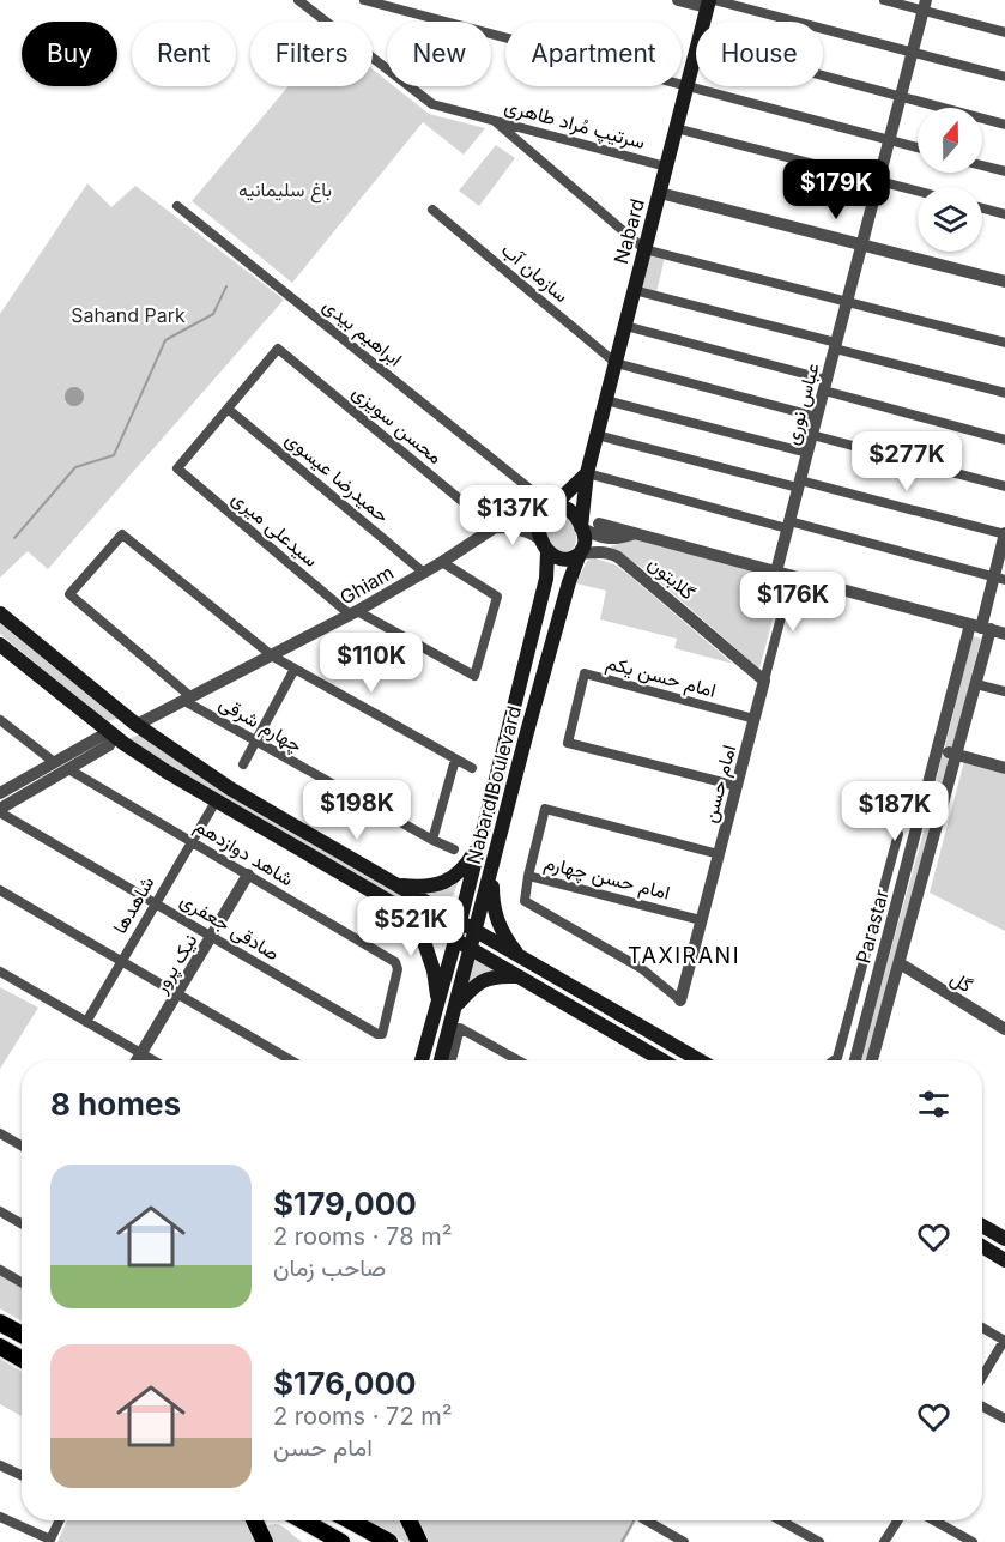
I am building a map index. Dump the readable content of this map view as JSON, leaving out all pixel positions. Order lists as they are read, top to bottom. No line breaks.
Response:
{"streets":{"main road":["Nabard","Nabard Boulevard"],"street":["سرتیپ مُراد طاهری","سازمان آب","ابراهیم بیدی","عباس نوری","محسن سویزی","حمیدرضا عیسوی","سیدعلی میری","گلابتون","Ghiam","امام حسن یکم","چهارم شرقی","امام حسن","شاهد دوازدهم","امام حسن چهارم","شاهدها","صادقی جعفری","Parastar","نیک پرور","گل"]},"crossings":[["سرتیپ مُراد طاهری","Nabard"],["Nabard","سازمان آب"],["Nabard","ابراهیم بیدی"],["Nabard","گلابتون"],["Nabard","Ghiam"],["Nabard","Nabard Boulevard"],["ابراهیم بیدی","گلابتون"],["ابراهیم بیدی","Ghiam"],["ابراهیم بیدی","Nabard Boulevard"],["محسن سویزی","حمیدرضا عیسوی"],["محسن سویزی","سیدعلی میری"],["محسن سویزی","Ghiam"],["حمیدرضا عیسوی","سیدعلی میری"],["حمیدرضا عیسوی","Ghiam"],["سیدعلی میری","Ghiam"],["گلابتون","Ghiam"],["گلابتون","امام حسن"],["گلابتون","Nabard Boulevard"],["Ghiam","چهارم شرقی"],["Ghiam","Nabard Boulevard"],["امام حسن یکم","امام حسن"],["امام حسن","امام حسن چهارم"],["شاهد دوازدهم","شاهدها"],["شاهد دوازدهم","صادقی جعفری"],["شاهد دوازدهم","نیک پرور"],["شاهدها","صادقی جعفری"],["صادقی جعفری","نیک پرور"],["Parastar","گل"]],"districts":["TAXIRANI"],"parks":["باغ سلیمانیه","Sahand Park"],"north":"top","page":{"chip":["Buy","Rent","Filters","New","Apartment","House"],"price":["$179K","$277K","$137K","$176K","$110K","$198K","$187K","$521K"],"heading":"8 homes","list":[{"name":"$179,000","note":"2 rooms · 78 m² · صاحب زمان"},{"name":"$176,000","note":"2 rooms · 72 m² · امام حسن"}]}}
